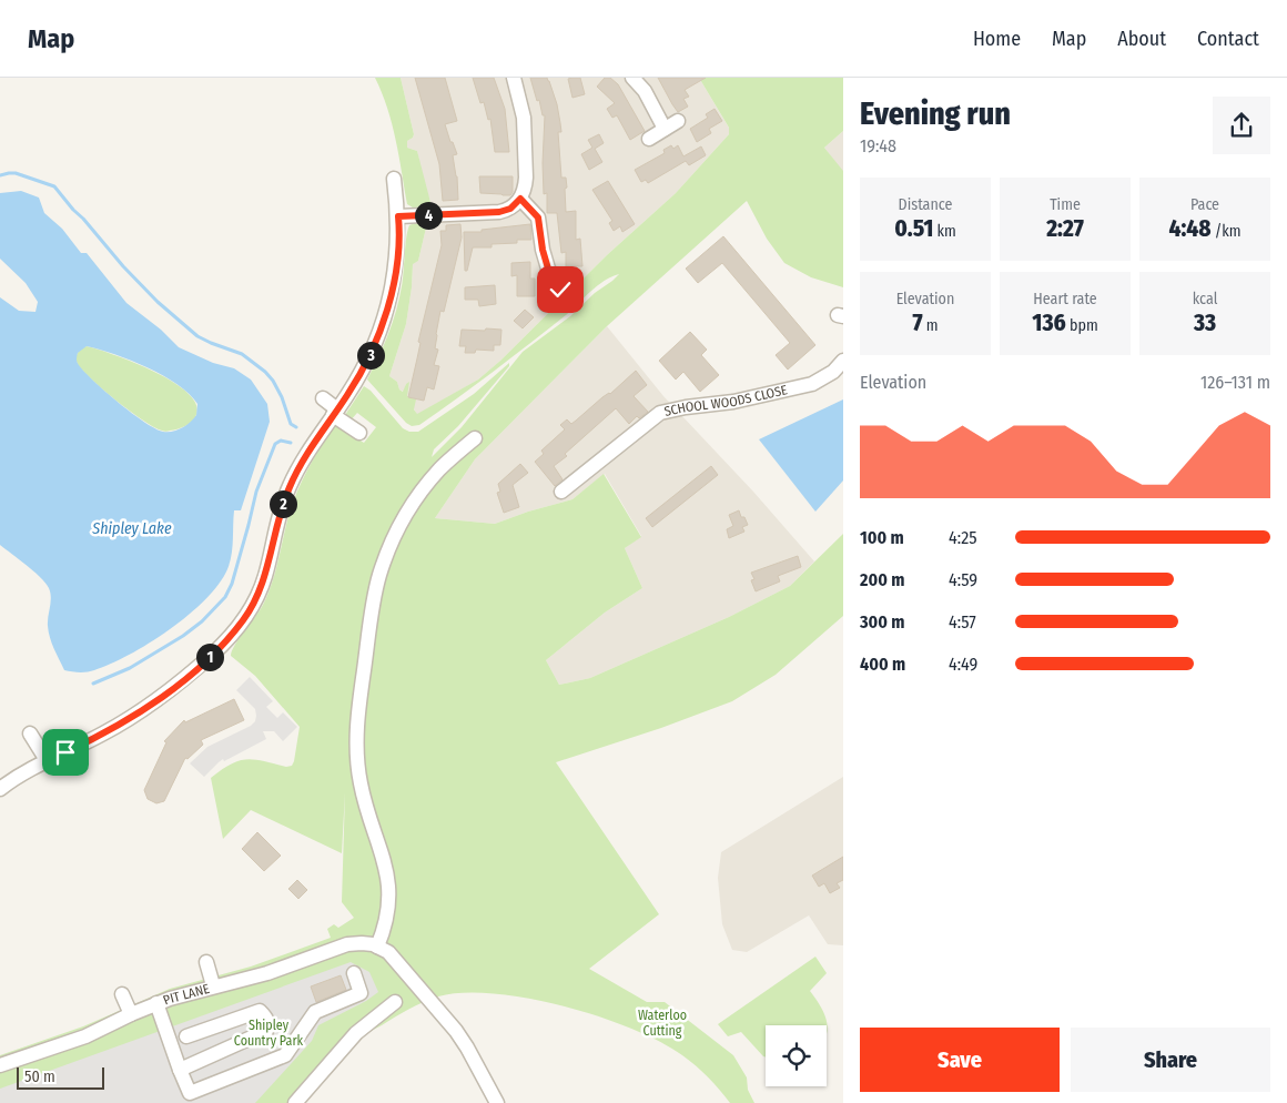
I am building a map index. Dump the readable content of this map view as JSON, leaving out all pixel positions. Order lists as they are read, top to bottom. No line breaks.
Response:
{"streets":{"street":["SCHOOL WOODS CLOSE","PIT LANE"]},"water":["Shipley Lake"],"parks":["Waterloo Cutting","Shipley Country Park"],"scale_bar":"50 m","page":{"header":"Map","nav":["Home","Map","About","Contact"],"heading":["Evening run","19:48"],"stats":[["Distance","0.51 km"],["Time","2:27"],["Pace","4:48 /km"],["Elevation","7 m"],["Heart rate","136 bpm"],["kcal","33"]],"pins":["4","3","2","1"],"chart":["Elevation","126–131 m"],"list":[{"name":"100 m","note":"4:25"},{"name":"200 m","note":"4:59"},{"name":"300 m","note":"4:57"},{"name":"400 m","note":"4:49"}],"buttons":["Save","Share"],"scale":"50 m"}}
